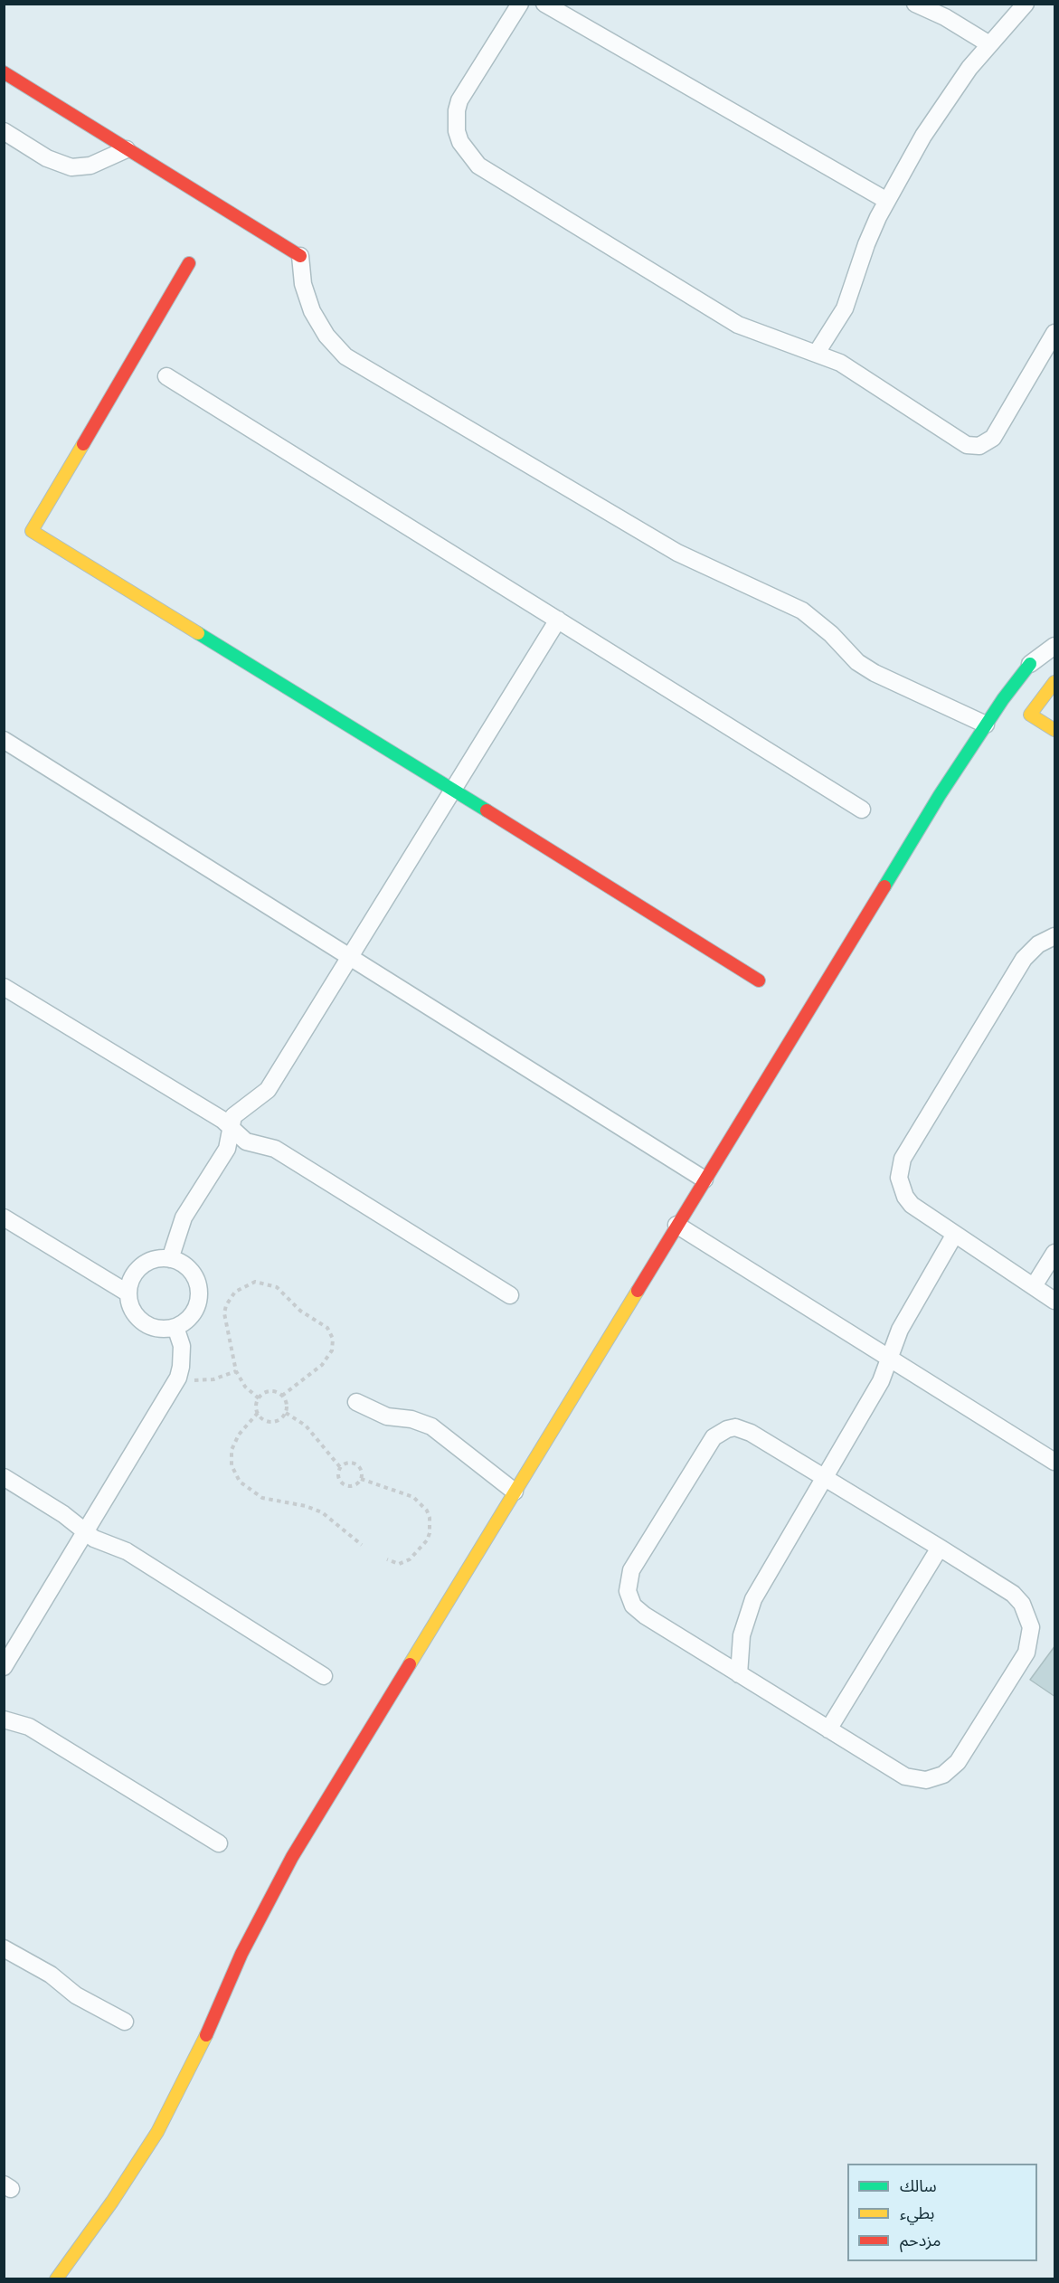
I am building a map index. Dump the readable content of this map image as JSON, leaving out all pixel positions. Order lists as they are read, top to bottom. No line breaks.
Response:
{"legend":["سالك","بطيء","مزدحم"]}
